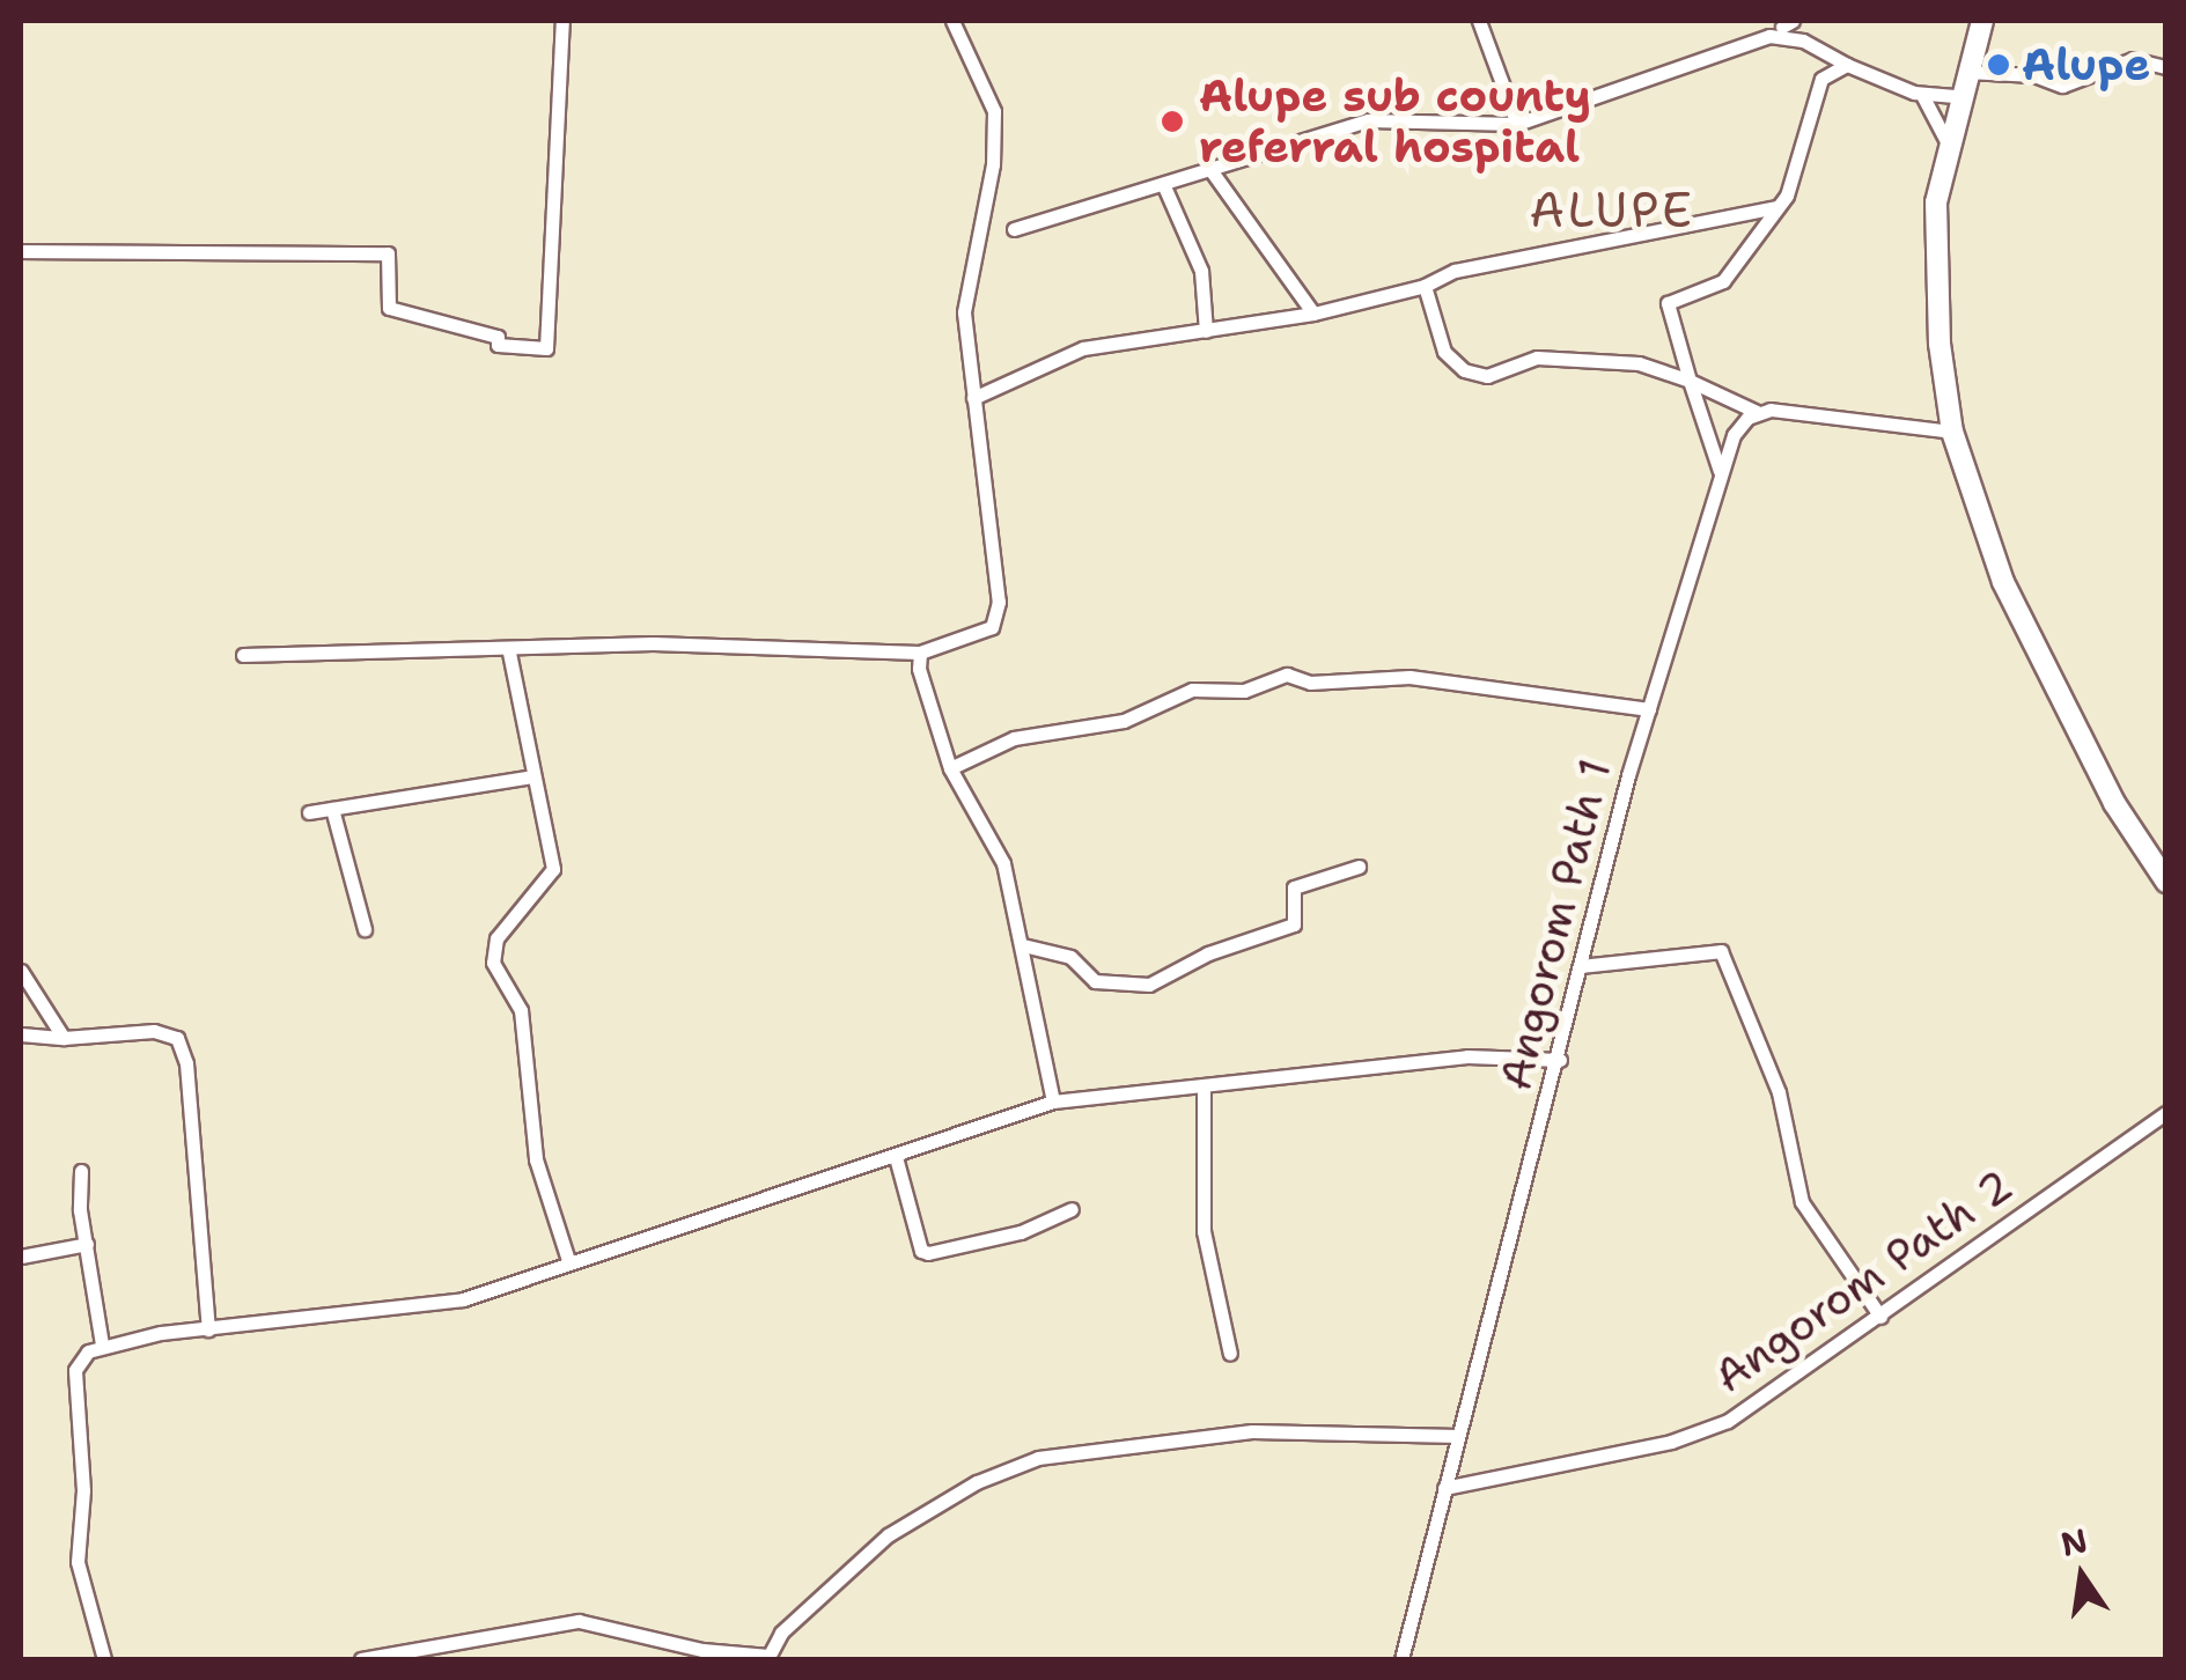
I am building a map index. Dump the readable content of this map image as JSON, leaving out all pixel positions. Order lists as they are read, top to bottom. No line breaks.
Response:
{"streets":{"street":["Angorom Path 1","Angorom Path 2"]},"crossings":[["Angorom Path 1","Angorom Path 2"]],"districts":["ALUPE"],"places":["Alupe","Alupe sub county referral hospital"],"north":"top"}
